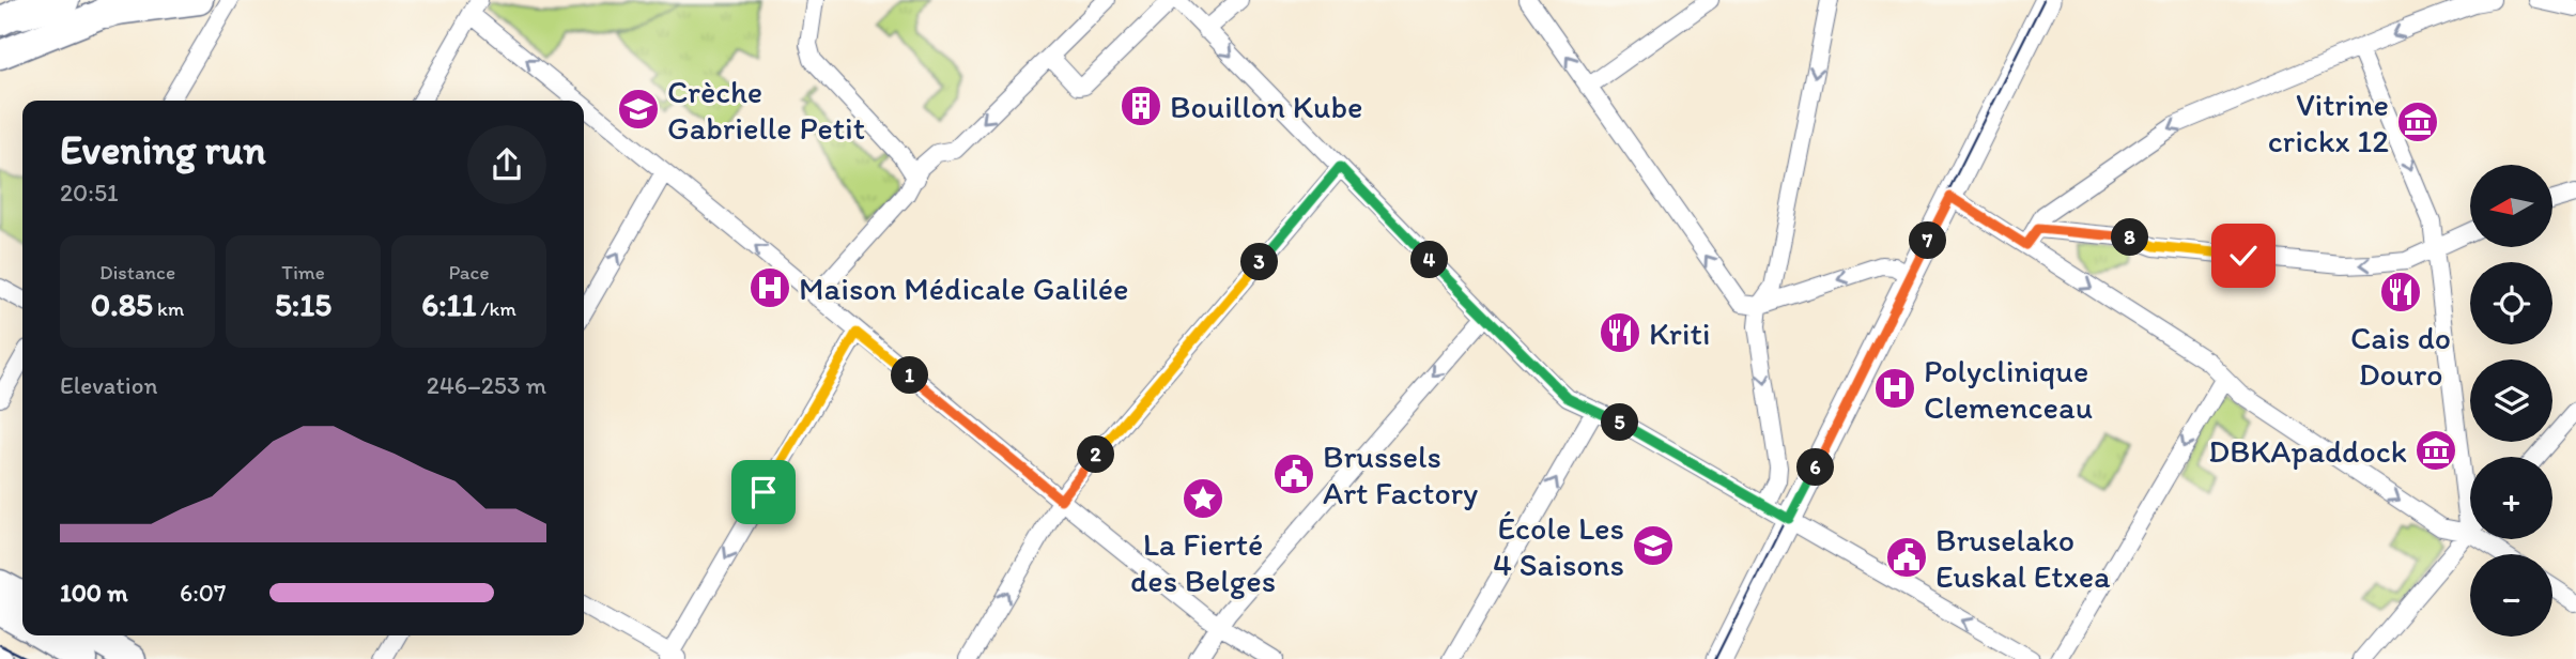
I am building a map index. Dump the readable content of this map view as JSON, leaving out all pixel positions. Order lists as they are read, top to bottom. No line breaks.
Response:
{"places":{"building":["Bouillon Kube"],"school or university":["Crèche Gabrielle Petit","École Les 4 Saisons"],"museum":["Vitrine crickx 12","DBKApaddock"],"hospital":["Maison Médicale Galilée","Polyclinique Clemenceau"],"restaurant":["Cais do Douro","Kriti"],"public building":["Brussels Art Factory","Bruselako Euskal Etxea"],"place":["La Fierté des Belges"]},"north":"left","page":{"heading":["Evening run","20:51"],"map_buttons":["+","−"],"pins":["8","7","4","3","1","5","2","6"],"stats":[["Distance","0.85 km"],["Time","5:15"],["Pace","6:11 /km"]],"chart":["Elevation","246–253 m"],"list":[{"name":"100 m","note":"6:07"}]}}
